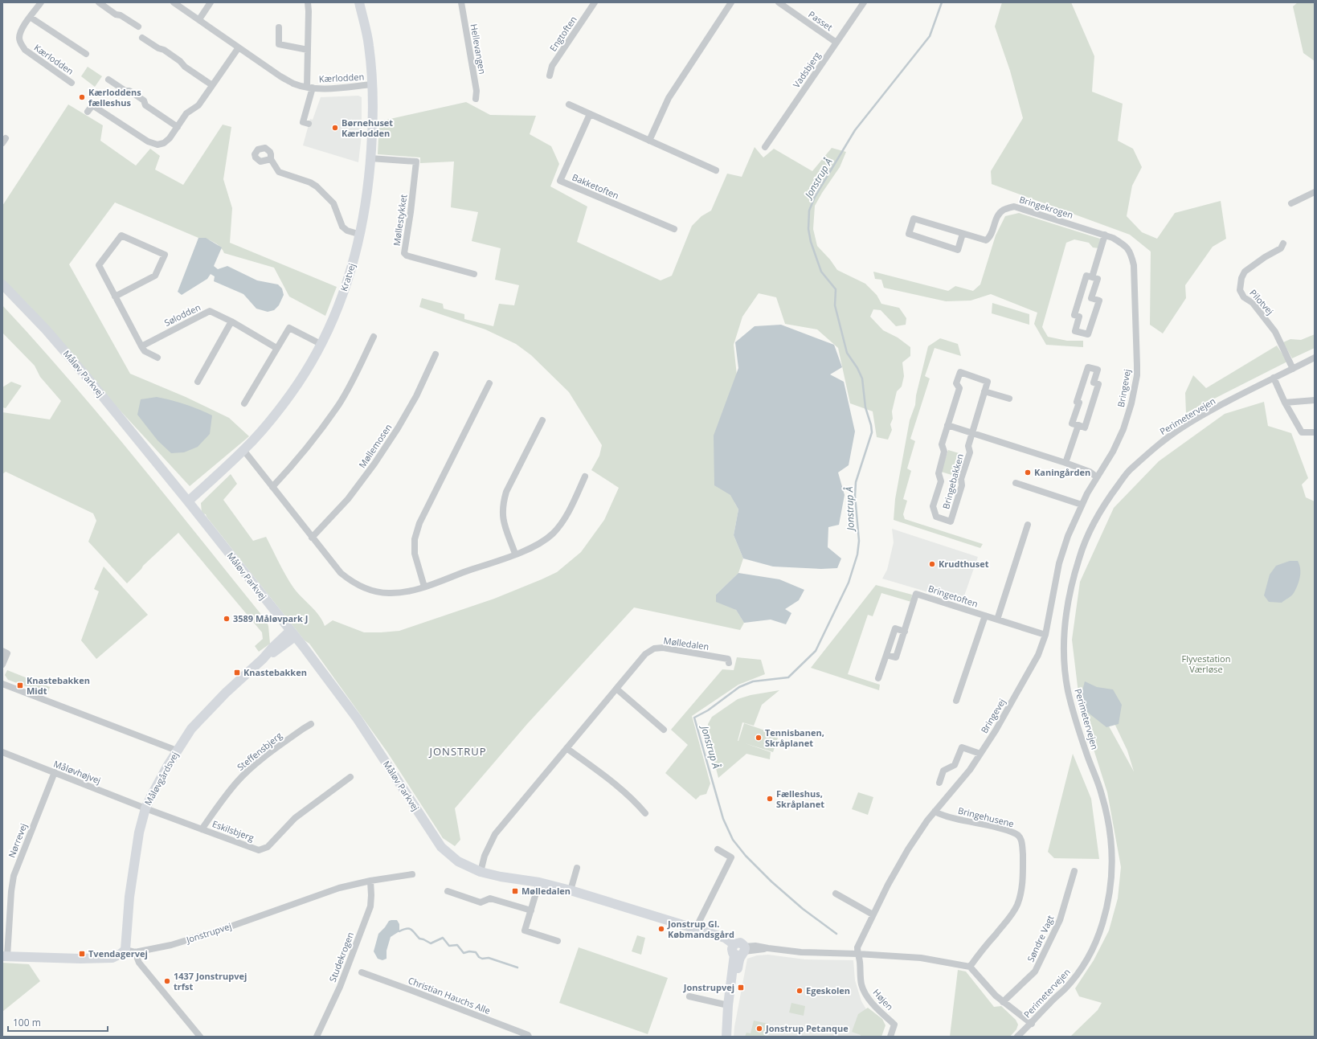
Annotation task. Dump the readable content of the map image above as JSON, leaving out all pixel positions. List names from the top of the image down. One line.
{"streets":{"street":["Passet","Engtoften","Hellevangen","Kærlodden","Vadsbjerg","Bakketoften","Bringekrogen","Møllestykket","Kratvej","Pilotvej","Sølodden","Måløv Parkvej","Bringevej","Perimetervejen","Møllemosen","Bringebakken","Bringetoften","Mølledalen","Steffensbjerg","Måløvhøjvej","Måløvgårdsvej","Bringehusene","Eskilsbjerg","Nørrevej","Jonstrupvej","Søndre Vagt","Studekrogen","Christian Hauchs Alle","Højen"]},"crossings":[["Passet","Vadsbjerg"],["Kærlodden","Kratvej"],["Bringekrogen","Bringevej"],["Møllestykket","Kratvej"],["Kratvej","Måløv Parkvej"],["Pilotvej","Perimetervejen"],["Måløv Parkvej","Mølledalen"],["Måløv Parkvej","Måløvgårdsvej"],["Bringevej","Bringetoften"],["Bringevej","Bringehusene"],["Bringevej","Højen"],["Steffensbjerg","Eskilsbjerg"],["Måløvhøjvej","Måløvgårdsvej"],["Måløvhøjvej","Eskilsbjerg"],["Måløvhøjvej","Nørrevej"],["Måløvgårdsvej","Eskilsbjerg"],["Måløvgårdsvej","Jonstrupvej"],["Jonstrupvej","Studekrogen"]],"districts":["JONSTRUP"],"water":["Jonstrup Å"],"parks":["Flyvestation Værløse"],"places":{"other":["Kærloddens fælleshus","Børnehuset Kærlodden","Kaningården","Krudthuset","3589 Måløvpark J","Tennisbanen, Skråplanet","Fælleshus, Skråplanet","Jonstrup Gl. Købmandsgård","1437 Jonstrupvej trfst","Egeskolen","Jonstrup Petanque"],"transit":["Knastebakken","Knastebakken Midt","Mølledalen","Tvendagervej","Jonstrupvej"]},"scale_bar":"100 m"}
